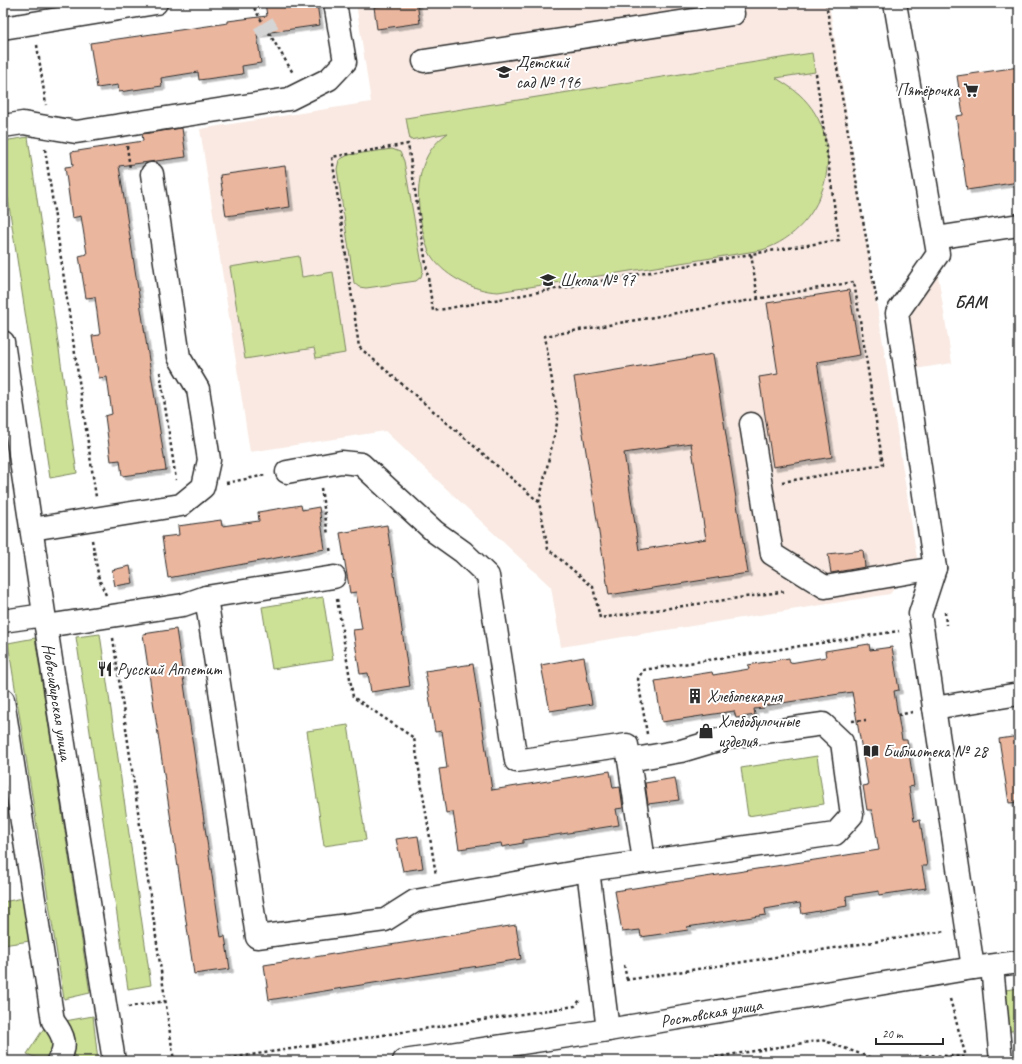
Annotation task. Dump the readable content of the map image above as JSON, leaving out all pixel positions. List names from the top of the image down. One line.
{"streets":{"street":["Новосибирская улица","Ростовская улица"]},"districts":["БАМ"],"places":{"school or university":["Детский сад № 196","Школа № 97"],"supermarket":["Пятёрочка"],"restaurant":["Русский Аппетит"],"building":["Хлебопекарня"],"shop":["Хлебобулочные изделия"],"library":["Библиотека № 28"]},"scale_bar":"20 m"}
